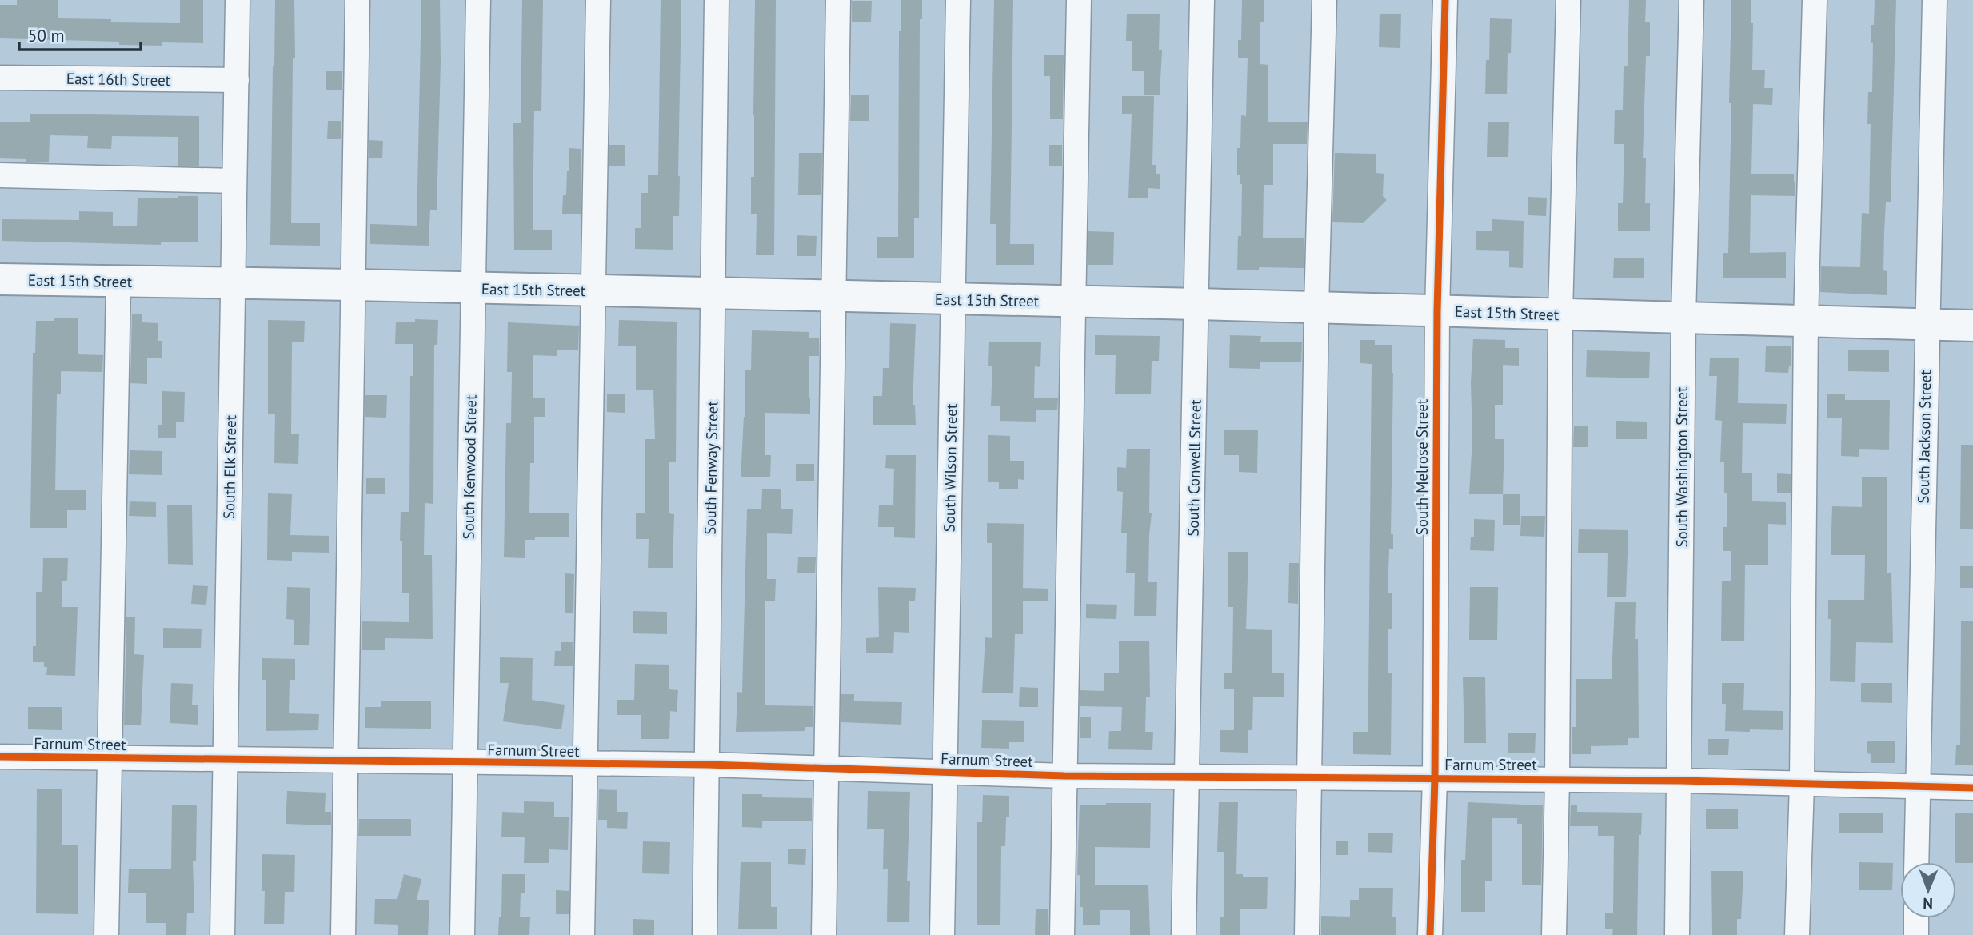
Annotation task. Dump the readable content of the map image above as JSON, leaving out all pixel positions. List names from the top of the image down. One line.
{"streets":{"main road":["East 15th Street"],"street":["East 16th Street","South Jackson Street","South Elk Street","South Kenwood Street","South Melrose Street","South Washington Street","South Fenway Street","South Wilson Street","South Conwell Street","Farnum Street"]},"crossings":[["East 16th Street","South Elk Street"],["East 15th Street","South Jackson Street"],["East 15th Street","South Elk Street"],["East 15th Street","South Kenwood Street"],["East 15th Street","South Melrose Street"],["East 15th Street","South Washington Street"],["East 15th Street","South Fenway Street"],["East 15th Street","South Wilson Street"],["East 15th Street","South Conwell Street"],["South Jackson Street","Farnum Street"],["South Elk Street","Farnum Street"],["South Kenwood Street","Farnum Street"],["South Melrose Street","Farnum Street"],["South Washington Street","Farnum Street"],["South Fenway Street","Farnum Street"],["South Wilson Street","Farnum Street"],["South Conwell Street","Farnum Street"]],"scale_bar":"50 m","north":"bottom"}
